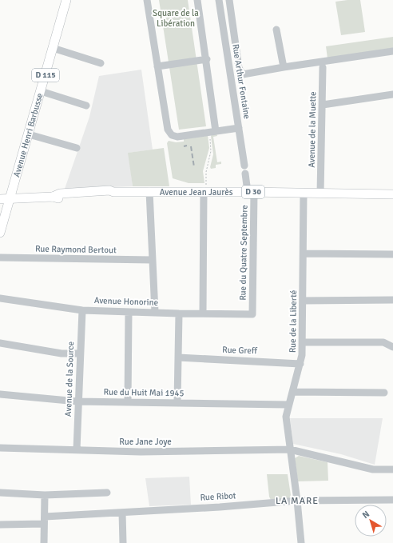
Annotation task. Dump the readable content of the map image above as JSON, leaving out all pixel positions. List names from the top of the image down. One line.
{"streets":{"main road":["D 115","Avenue Henri Barbusse","Avenue Jean Jaurès","D 30"],"street":["Rue Arthur Fontaine","Avenue de la Muette","Rue Raymond Bertout","Rue du Quatre Septembre","Avenue Honorine","Rue de la Liberté","Rue Greff","Avenue de la Source","Rue du Huit Mai 1945","Rue Jane Joye","Rue Ribot"]},"crossings":[["Avenue de la Muette","Avenue Jean Jaurès"],["Avenue Henri Barbusse","Avenue Jean Jaurès"],["Avenue Jean Jaurès","Rue du Quatre Septembre"],["Avenue Jean Jaurès","Rue de la Liberté"],["Rue du Quatre Septembre","Avenue Honorine"],["Avenue Honorine","Avenue de la Source"],["Rue de la Liberté","Rue Greff"],["Rue de la Liberté","Rue du Huit Mai 1945"],["Rue de la Liberté","Rue Jane Joye"],["Rue de la Liberté","Rue Ribot"],["Avenue de la Source","Rue du Huit Mai 1945"],["Avenue de la Source","Rue Jane Joye"]],"districts":["LA MARE"],"parks":["Square de la Libération"],"north":"top left"}
